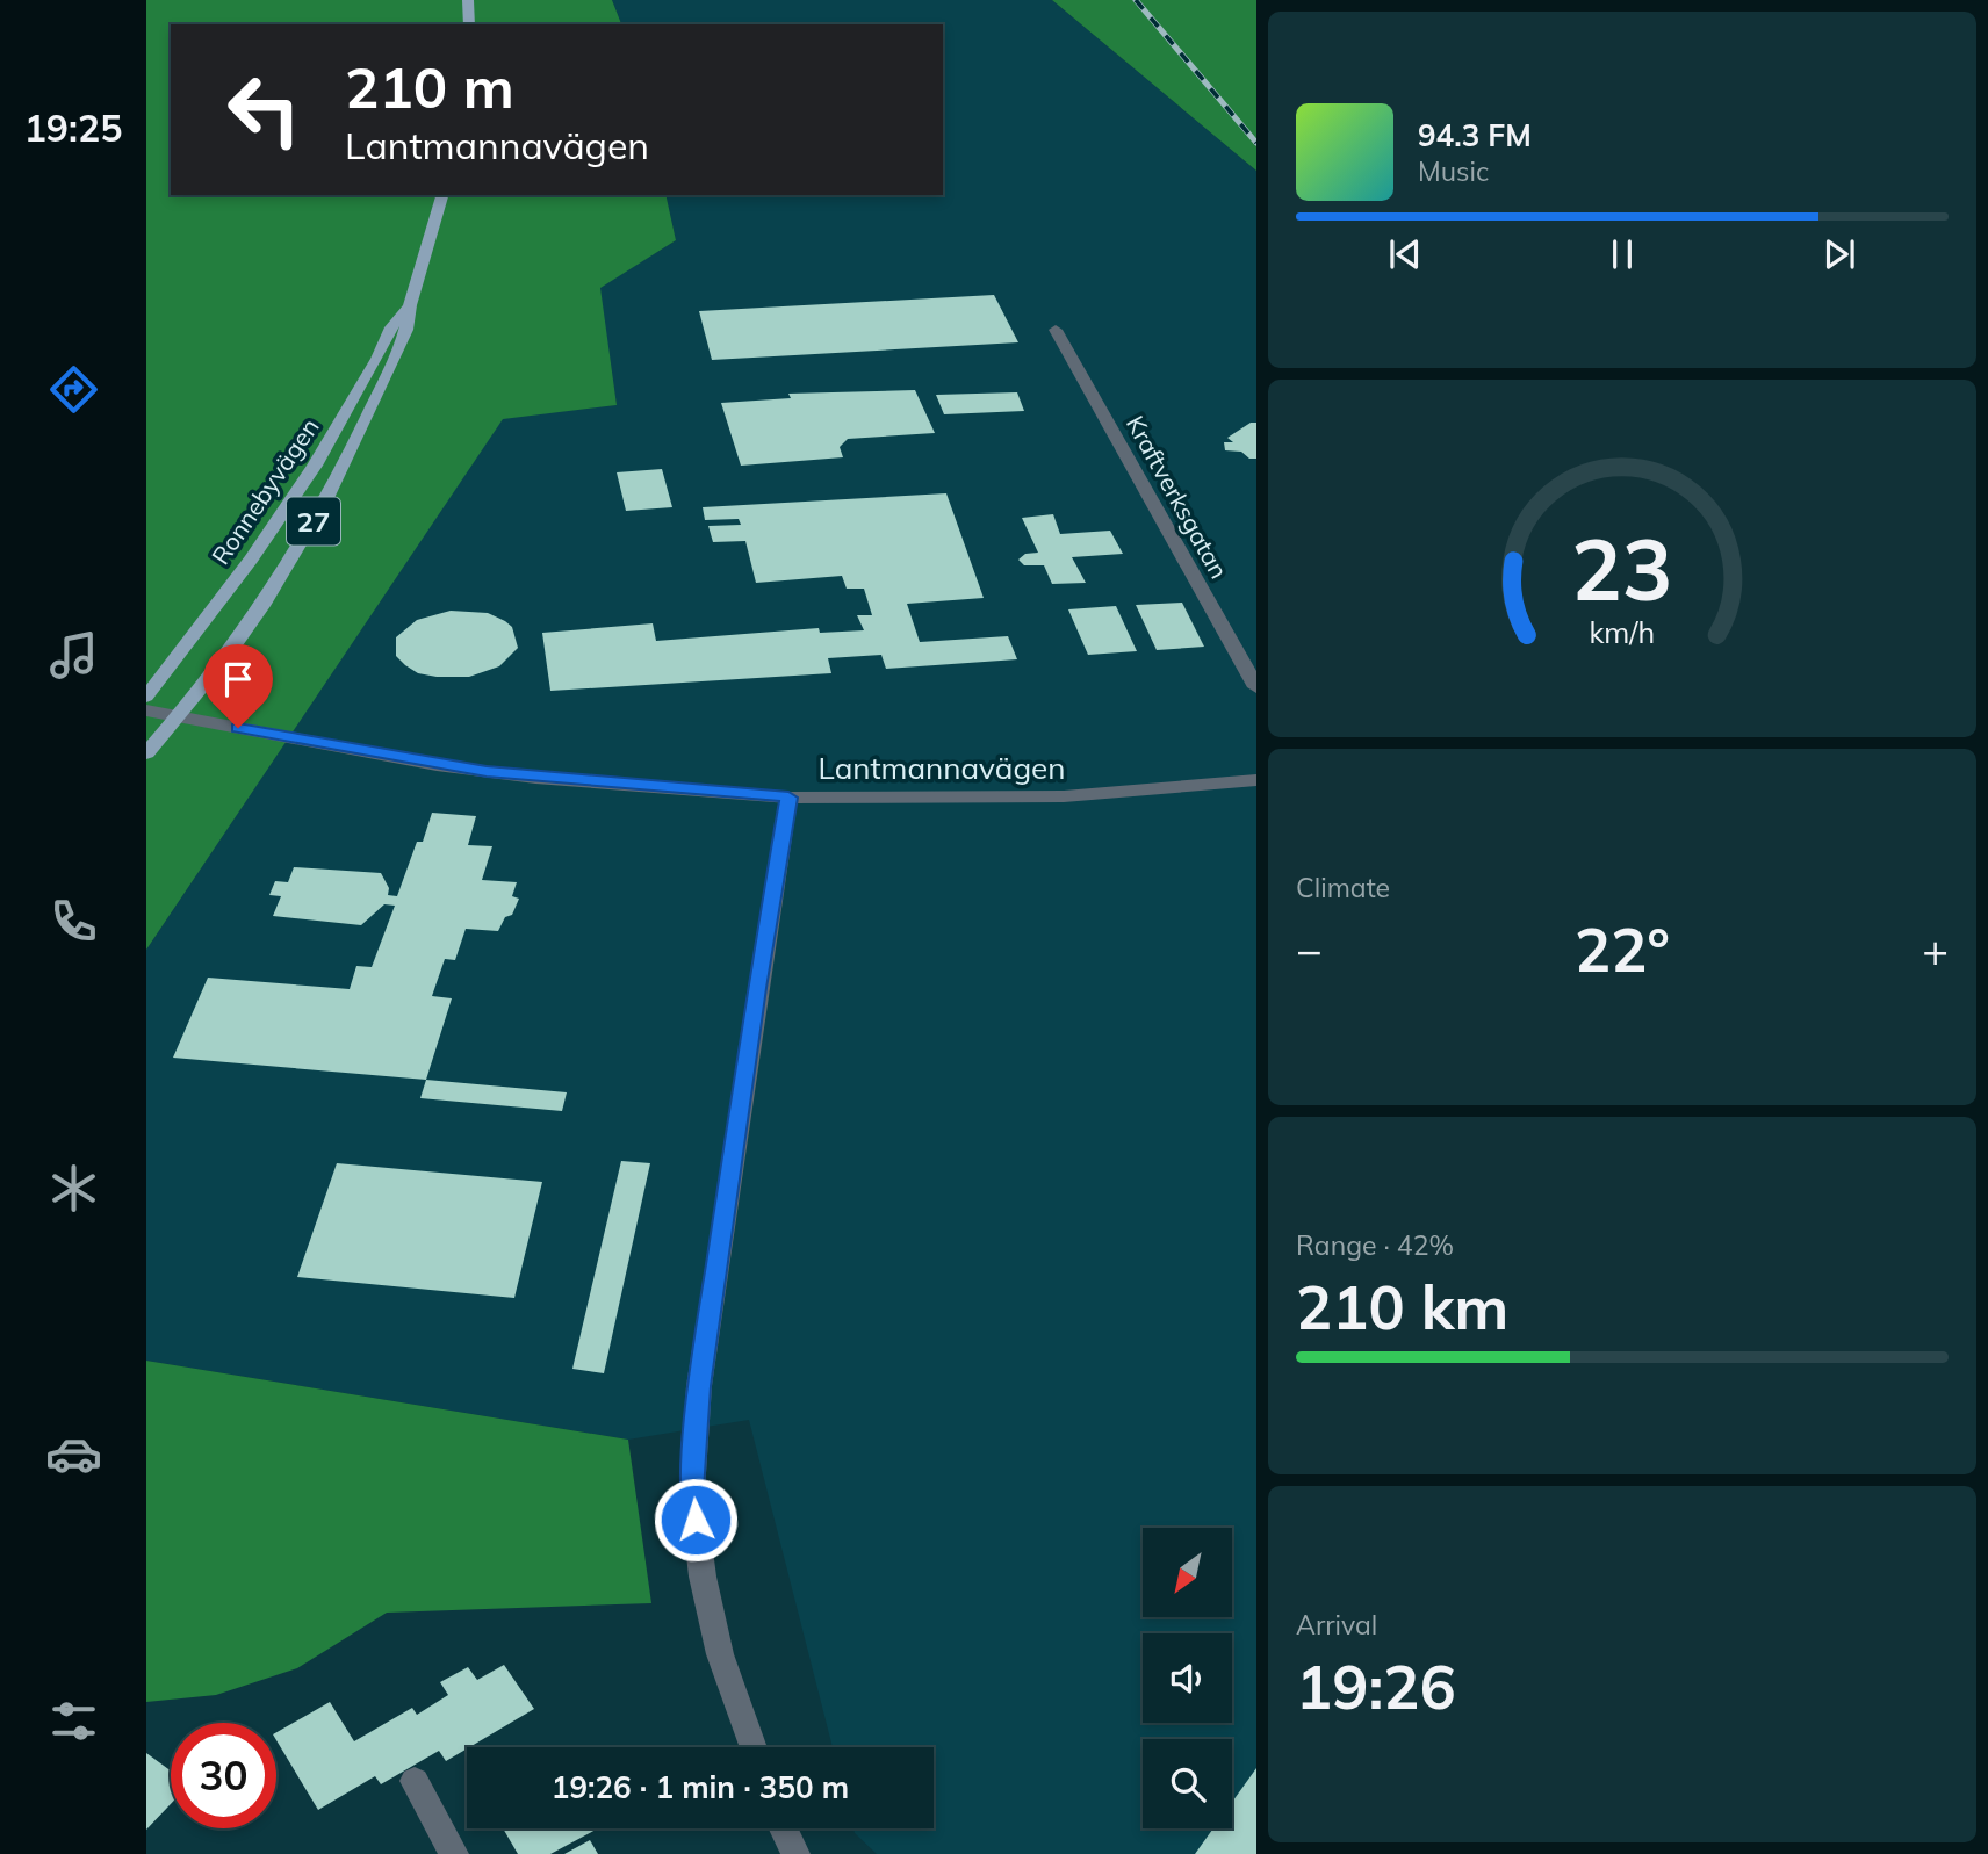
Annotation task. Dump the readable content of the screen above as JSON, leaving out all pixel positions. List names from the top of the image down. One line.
{"streets":{"main road":["Ronnebyvägen","27"],"street":["Kraftverksgatan","Lantmannavägen"]},"crossings":[["Ronnebyvägen","Lantmannavägen"]],"north":"bottom left","page":{"tabs":"19:25","turn":["210 m","Lantmannavägen"],"song":["94.3 FM","Music"],"tile":["Climate",["Range · 42%","210 km"],["Arrival","19:26"]],"heat":["−","22°","+"],"limit":"30","trip":"19:26 · 1 min · 350 m","gauge":["23","km/h"]}}
